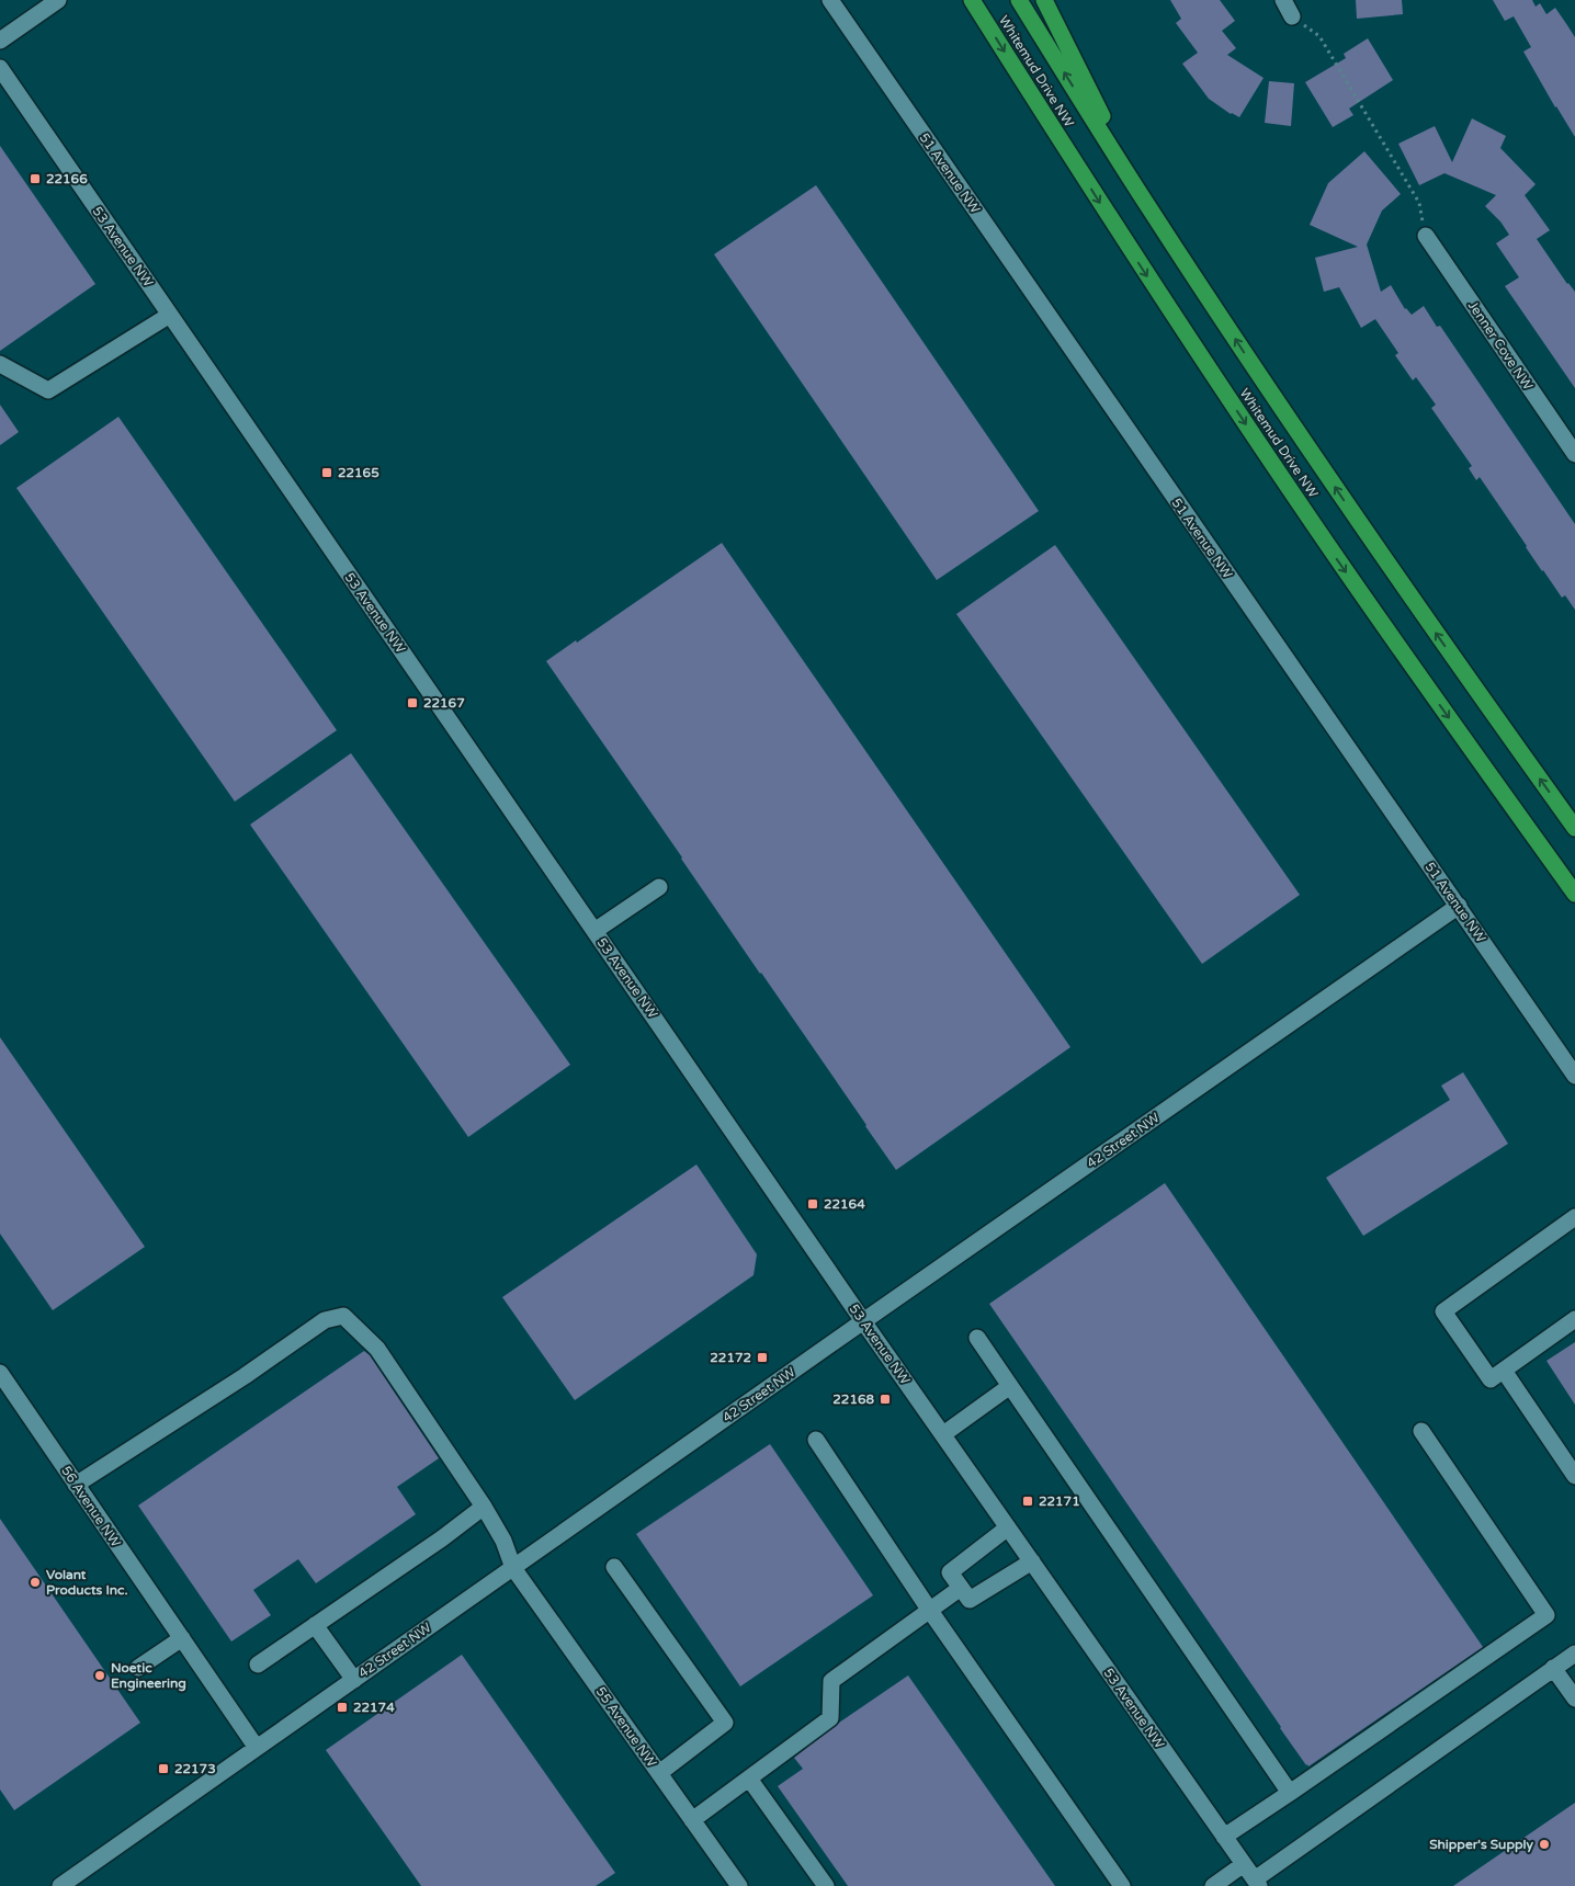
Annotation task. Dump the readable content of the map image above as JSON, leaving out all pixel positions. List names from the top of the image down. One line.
{"streets":{"highway":["Whitemud Drive NW"],"street":["51 Avenue NW","53 Avenue NW","Jenner Cove NW","42 Street NW","56 Avenue NW","55 Avenue NW"]},"crossings":[["51 Avenue NW","42 Street NW"],["53 Avenue NW","42 Street NW"],["42 Street NW","56 Avenue NW"],["42 Street NW","55 Avenue NW"],["56 Avenue NW","55 Avenue NW"]],"places":{"transit":["22166","22165","22167","22164","22172","22168","22171","22174","22173"],"other":["Volant Products Inc.","Noetic Engineering","Shipper's Supply"]}}
